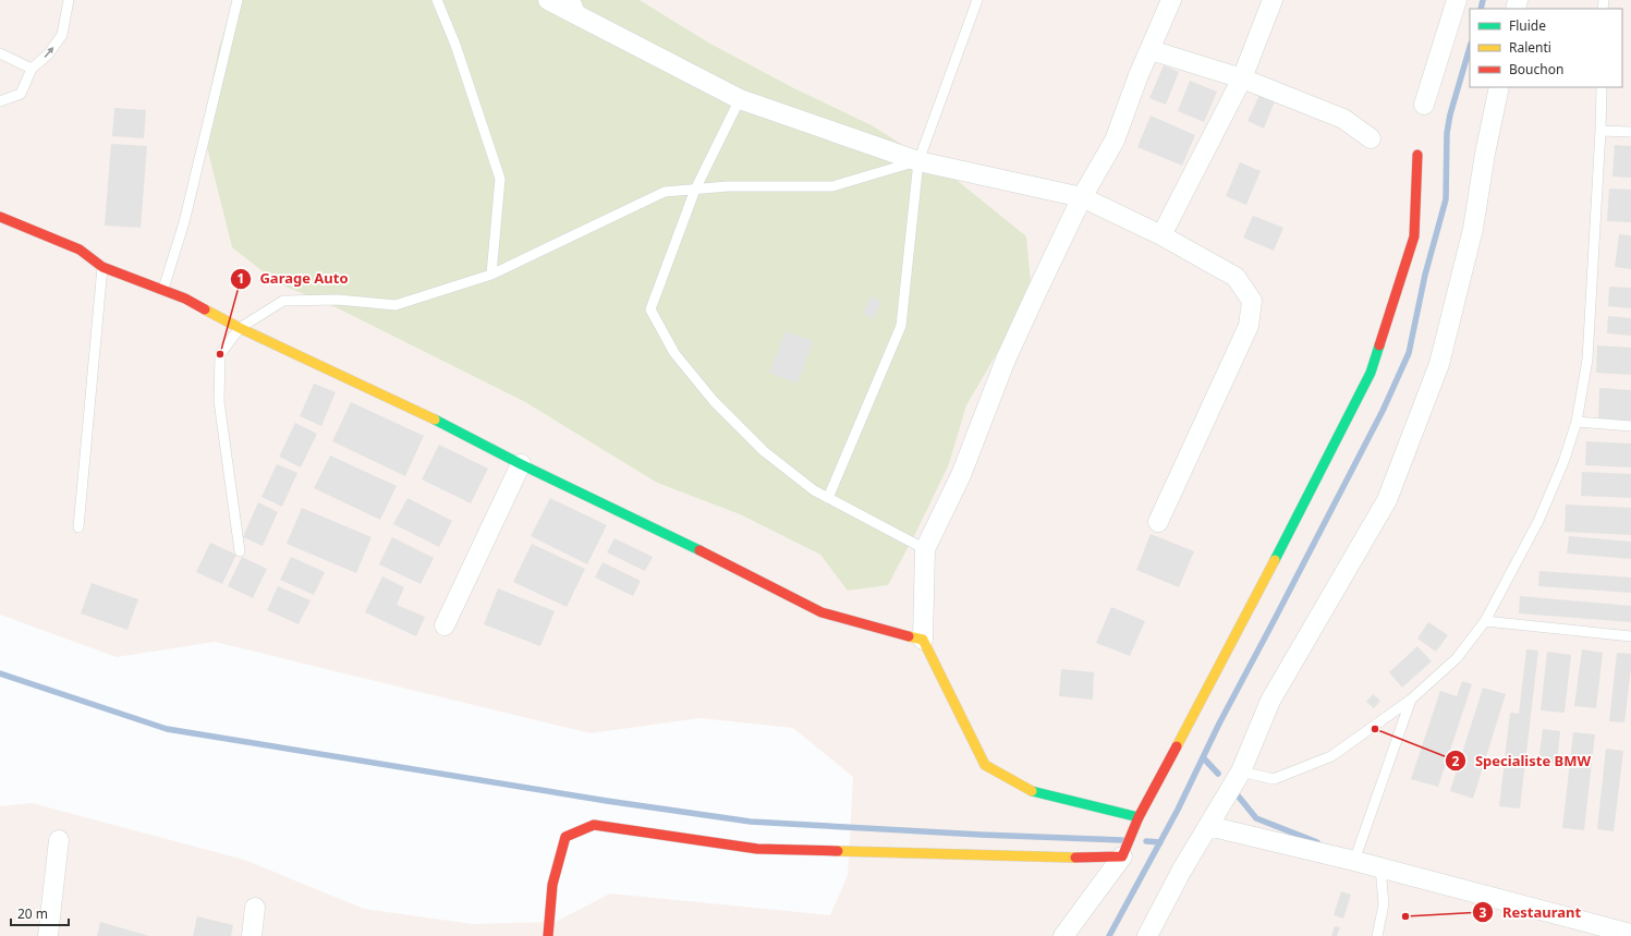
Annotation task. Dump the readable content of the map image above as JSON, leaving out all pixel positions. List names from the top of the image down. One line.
{"places":["Garage Auto","Specialiste BMW","Restaurant"],"legend":["Fluide","Ralenti","Bouchon"],"scale_bar":"20 m"}
